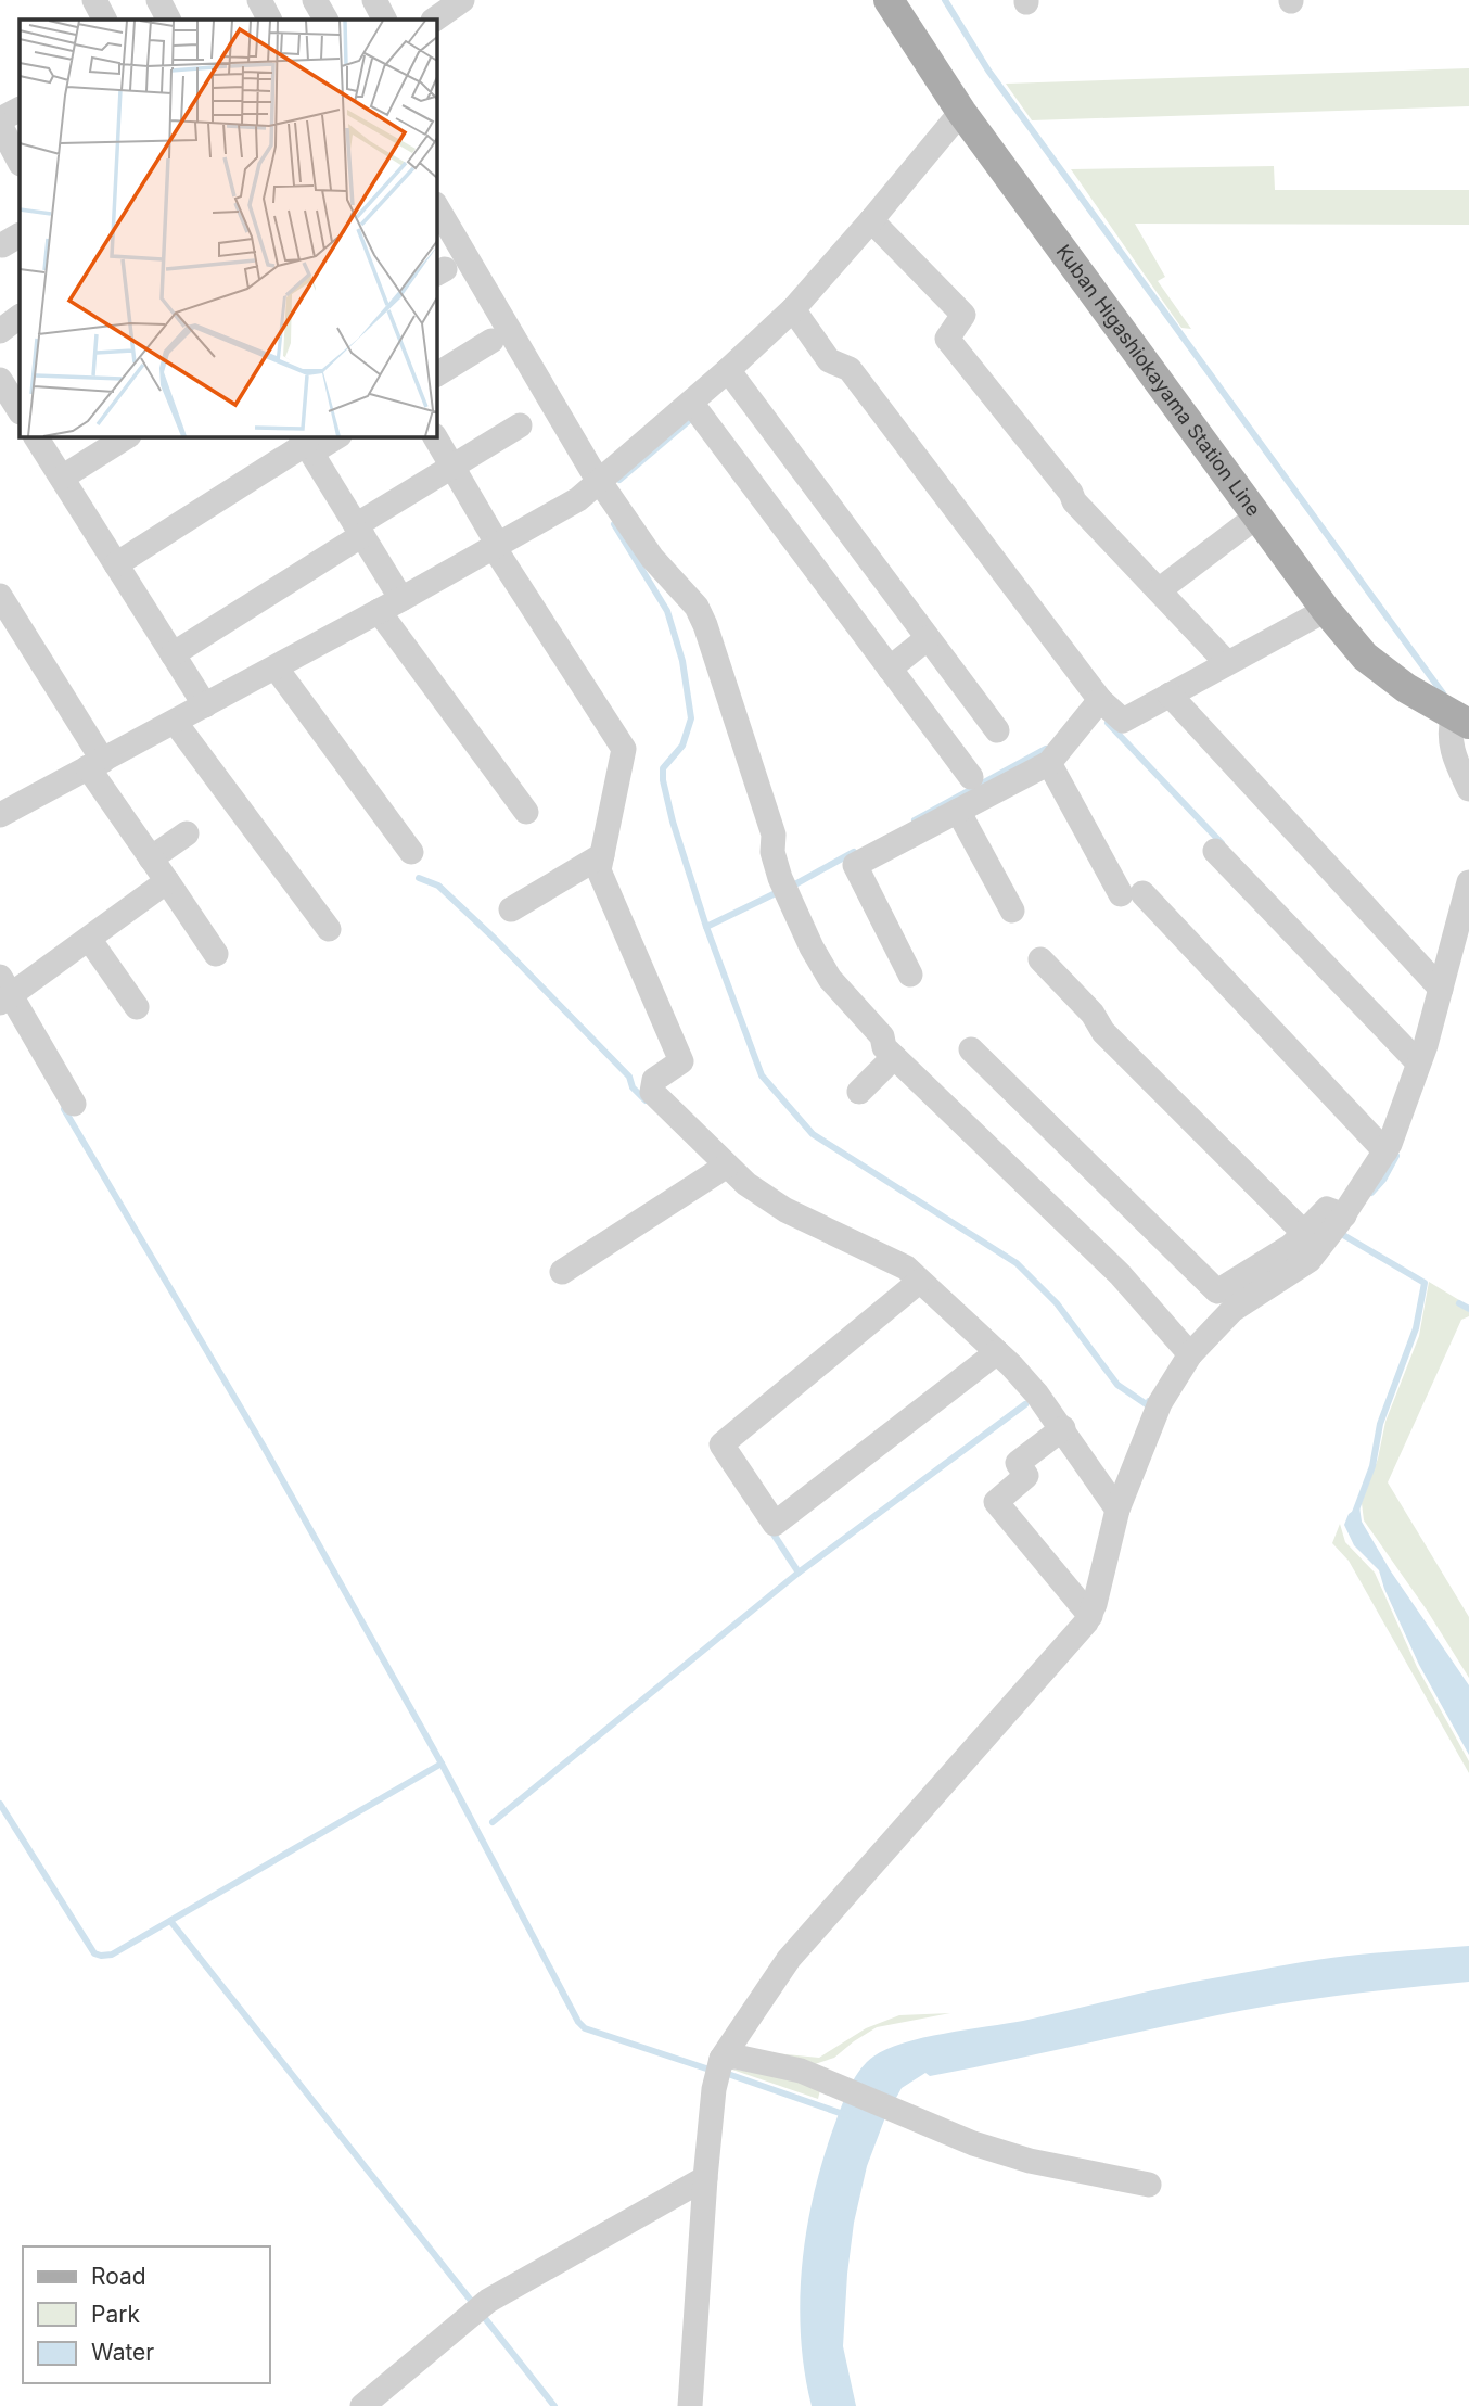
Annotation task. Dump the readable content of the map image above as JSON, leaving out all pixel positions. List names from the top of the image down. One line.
{"streets":{"main road":["Kuban Higashiokayama Station Line"]},"legend":["Road","Park","Water"]}
